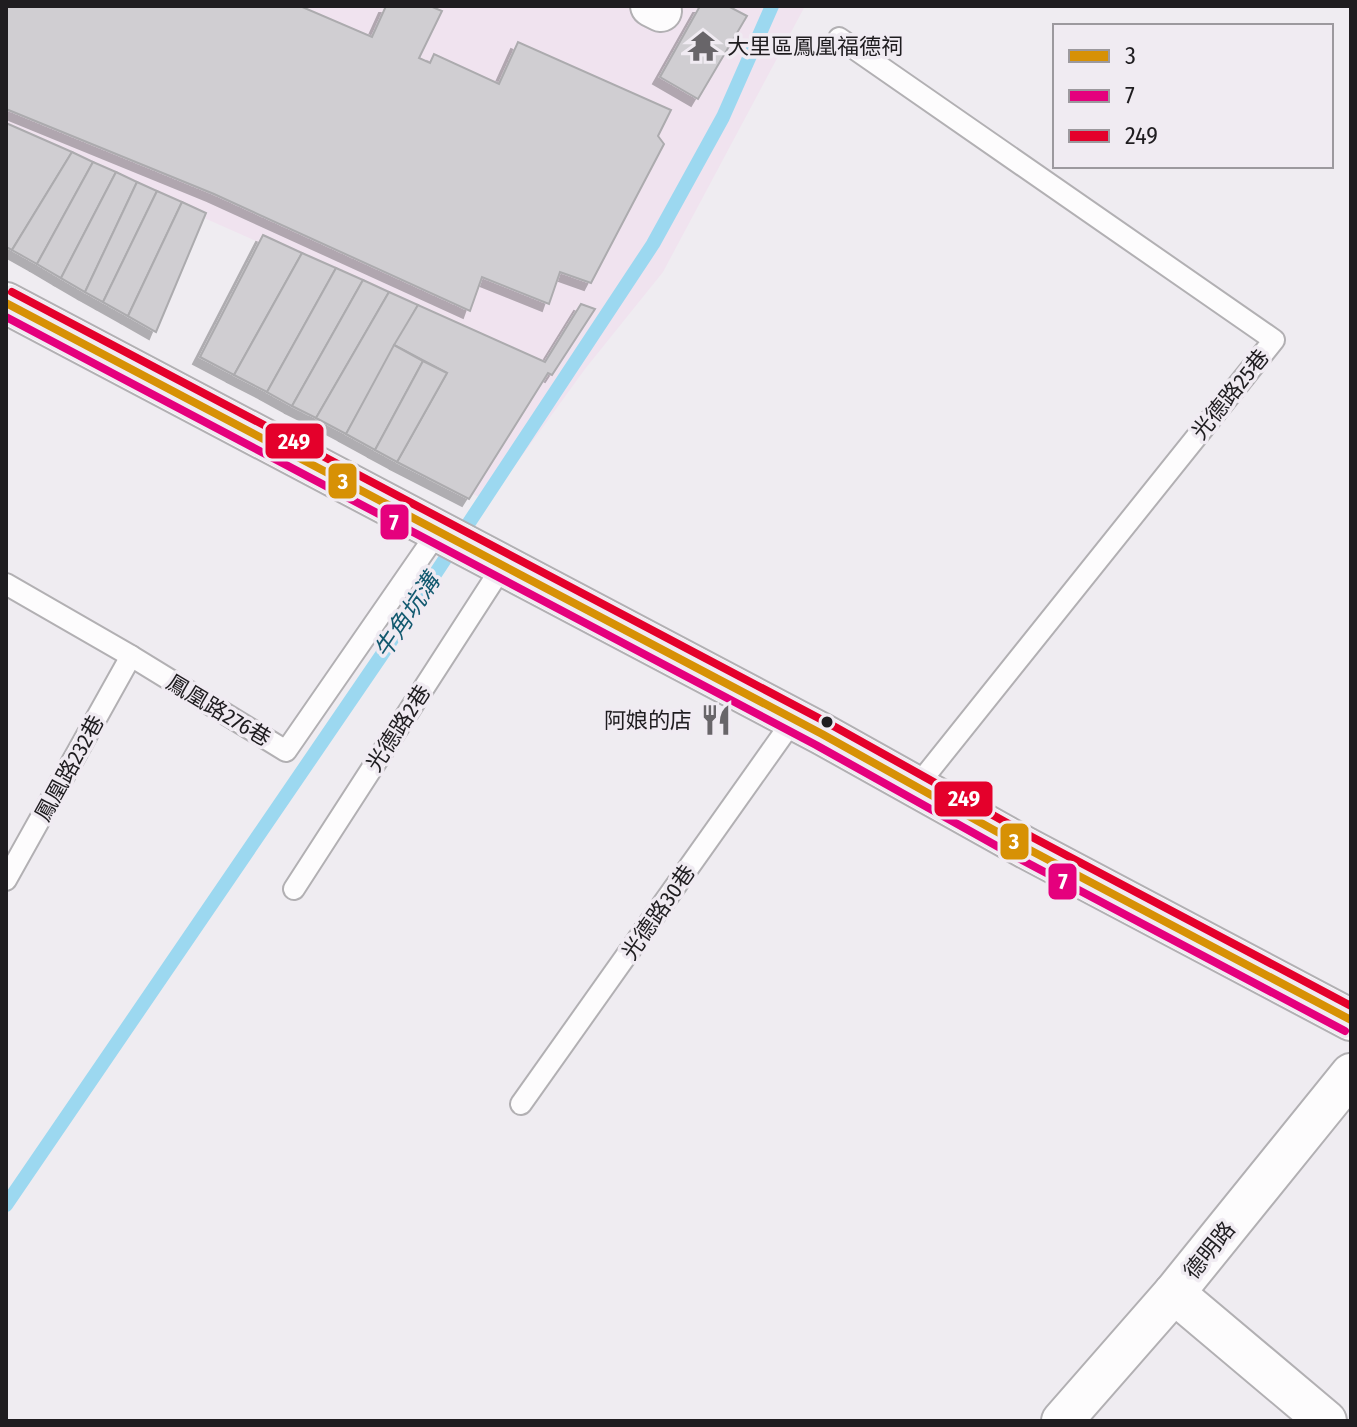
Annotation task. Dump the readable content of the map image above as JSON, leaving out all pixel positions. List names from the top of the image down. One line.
{"streets":{"street":["德明路"],"lane":["光德路25巷","鳳凰路276巷","光德路2巷","鳳凰路232巷","光德路30巷"]},"crossings":[["鳳凰路276巷","鳳凰路232巷"]],"water":["牛角坑溝"],"places":{"temple":["大里區鳳凰福德祠"],"restaurant":["阿娘的店"]},"lines":["transit line 249","transit line 3","transit line 7"],"legend":["3","7","249"]}
